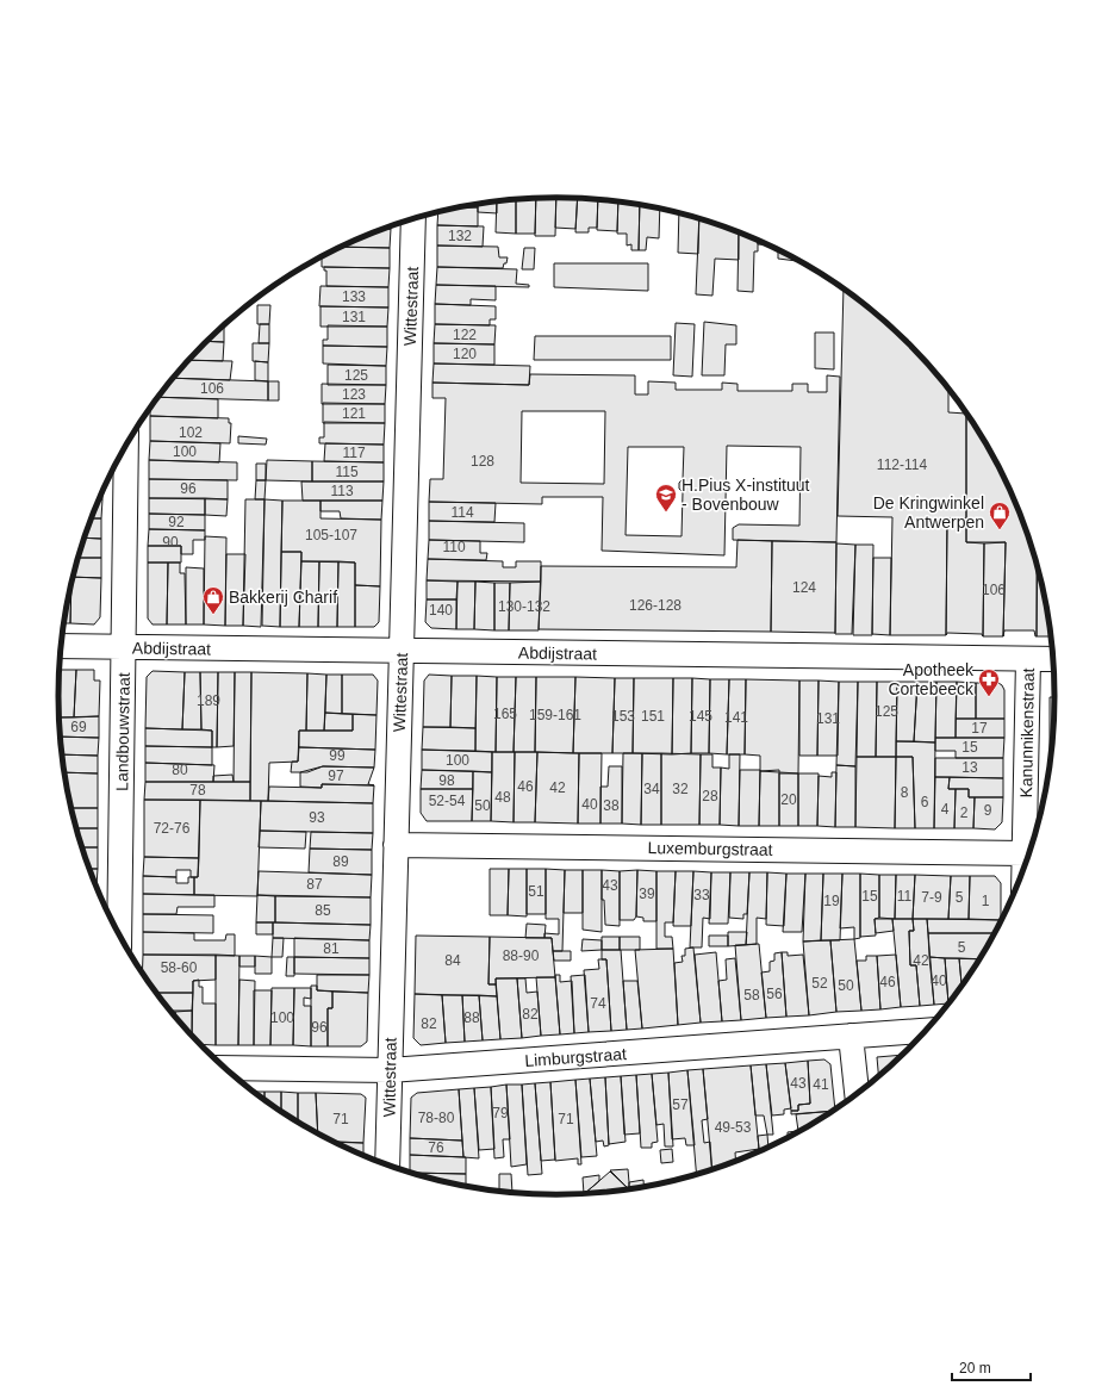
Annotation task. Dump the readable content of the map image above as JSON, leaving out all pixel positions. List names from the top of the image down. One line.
{"streets":{"street":["Wittestraat","Abdijstraat","Landbouwstraat","Kanunnikenstraat","Luxemburgstraat","Limburgstraat"]},"crossings":[["Wittestraat","Abdijstraat"],["Wittestraat","Luxemburgstraat"],["Wittestraat","Limburgstraat"],["Abdijstraat","Landbouwstraat"],["Abdijstraat","Kanunnikenstraat"],["Kanunnikenstraat","Luxemburgstraat"]],"places":{"school or university":["H.Pius X-instituut - Bovenbouw"],"shop":["De Kringwinkel Antwerpen","Bakkerij Charif"],"pharmacy":["Apotheek Cortebeeck"]},"house_numbers":["132","133","131","122","120","125","106","123","121","102","100","117","128","112-114","115","96","113","114","92","105-107","90","110","124","106","126-128","130-132","140","189","125","165","159-161","153","151","145","141","131","69","17","15","99","100","13","80","97","98","46","42","34","32","78","8","28","48","20","52-54","6","40","50","38","4","9","2","93","72-76","89","87","43","51","39","33","15","11","7-9","5","19","1","85","5","81","88-90","84","42","58-60","40","46","52","50","56","58","74","82","100","88","82","96","43","41","57","79","78-80","71","71","49-53","76"],"scale_bar":"20 m"}
